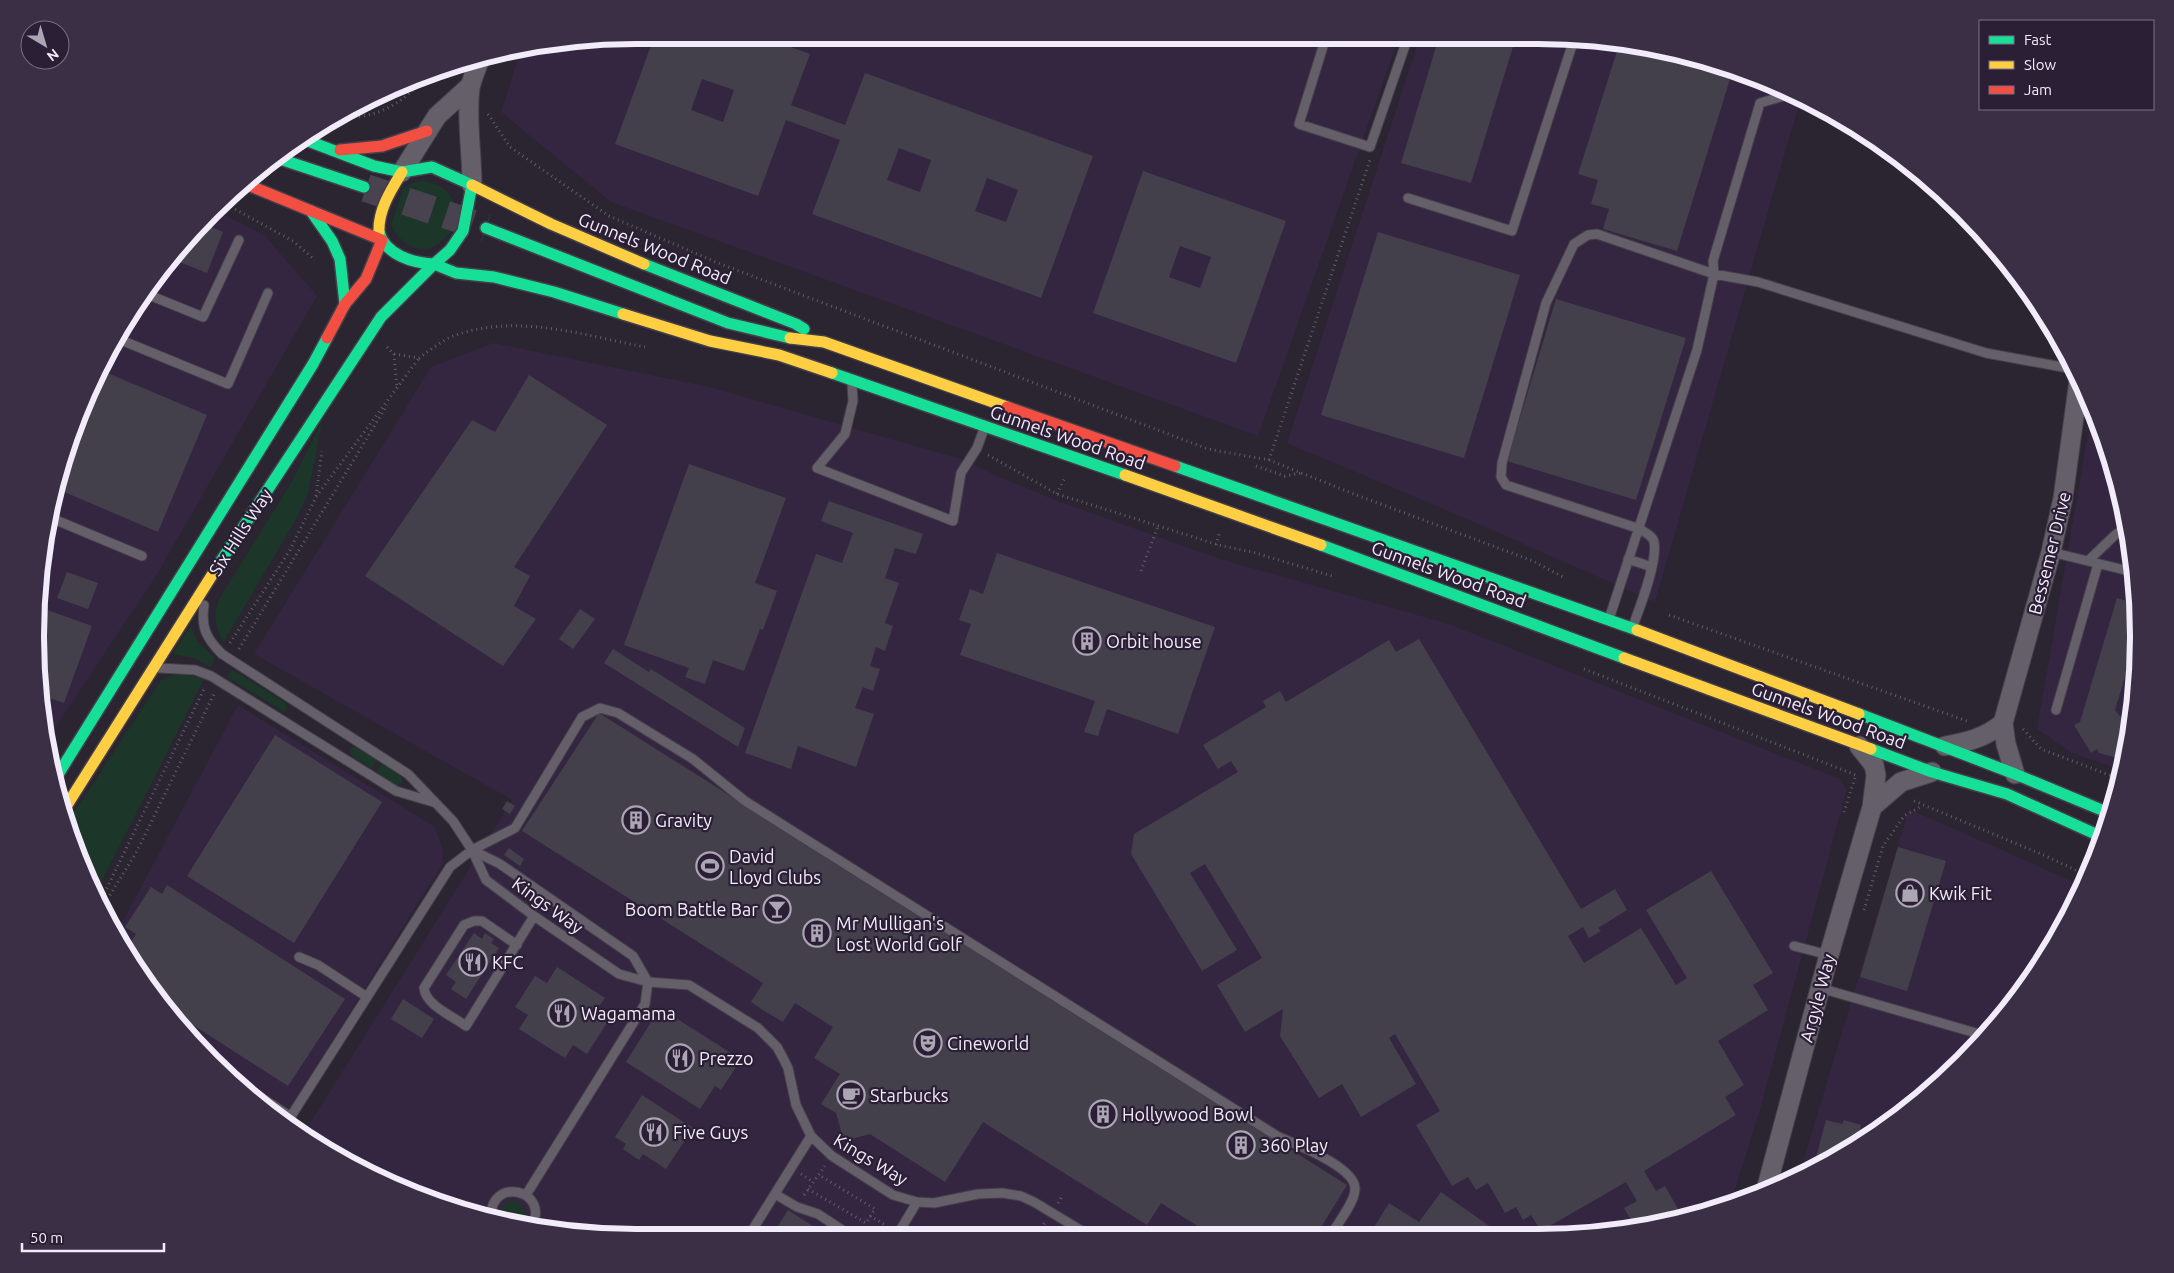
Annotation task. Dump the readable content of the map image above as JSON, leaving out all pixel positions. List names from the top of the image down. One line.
{"streets":{"main road":["Gunnels Wood Road","Six Hills Way"],"street":["Bessemer Drive","Argyle Way"],"lane":["Kings Way"]},"crossings":[["Gunnels Wood Road","Six Hills Way"],["Gunnels Wood Road","Bessemer Drive"],["Gunnels Wood Road","Argyle Way"],["Six Hills Way","Kings Way"]],"places":{"building":["Orbit house","Gravity","Mr Mulligan's Lost World Golf","Hollywood Bowl","360 Play"],"sports":["David Lloyd Clubs"],"shop":["Kwik Fit"],"bar":["Boom Battle Bar"],"restaurant":["KFC","Wagamama","Prezzo","Five Guys"],"theatre":["Cineworld"],"cafe":["Starbucks"]},"legend":["Fast","Slow","Jam"],"scale_bar":"50 m","north":"bottom right"}
